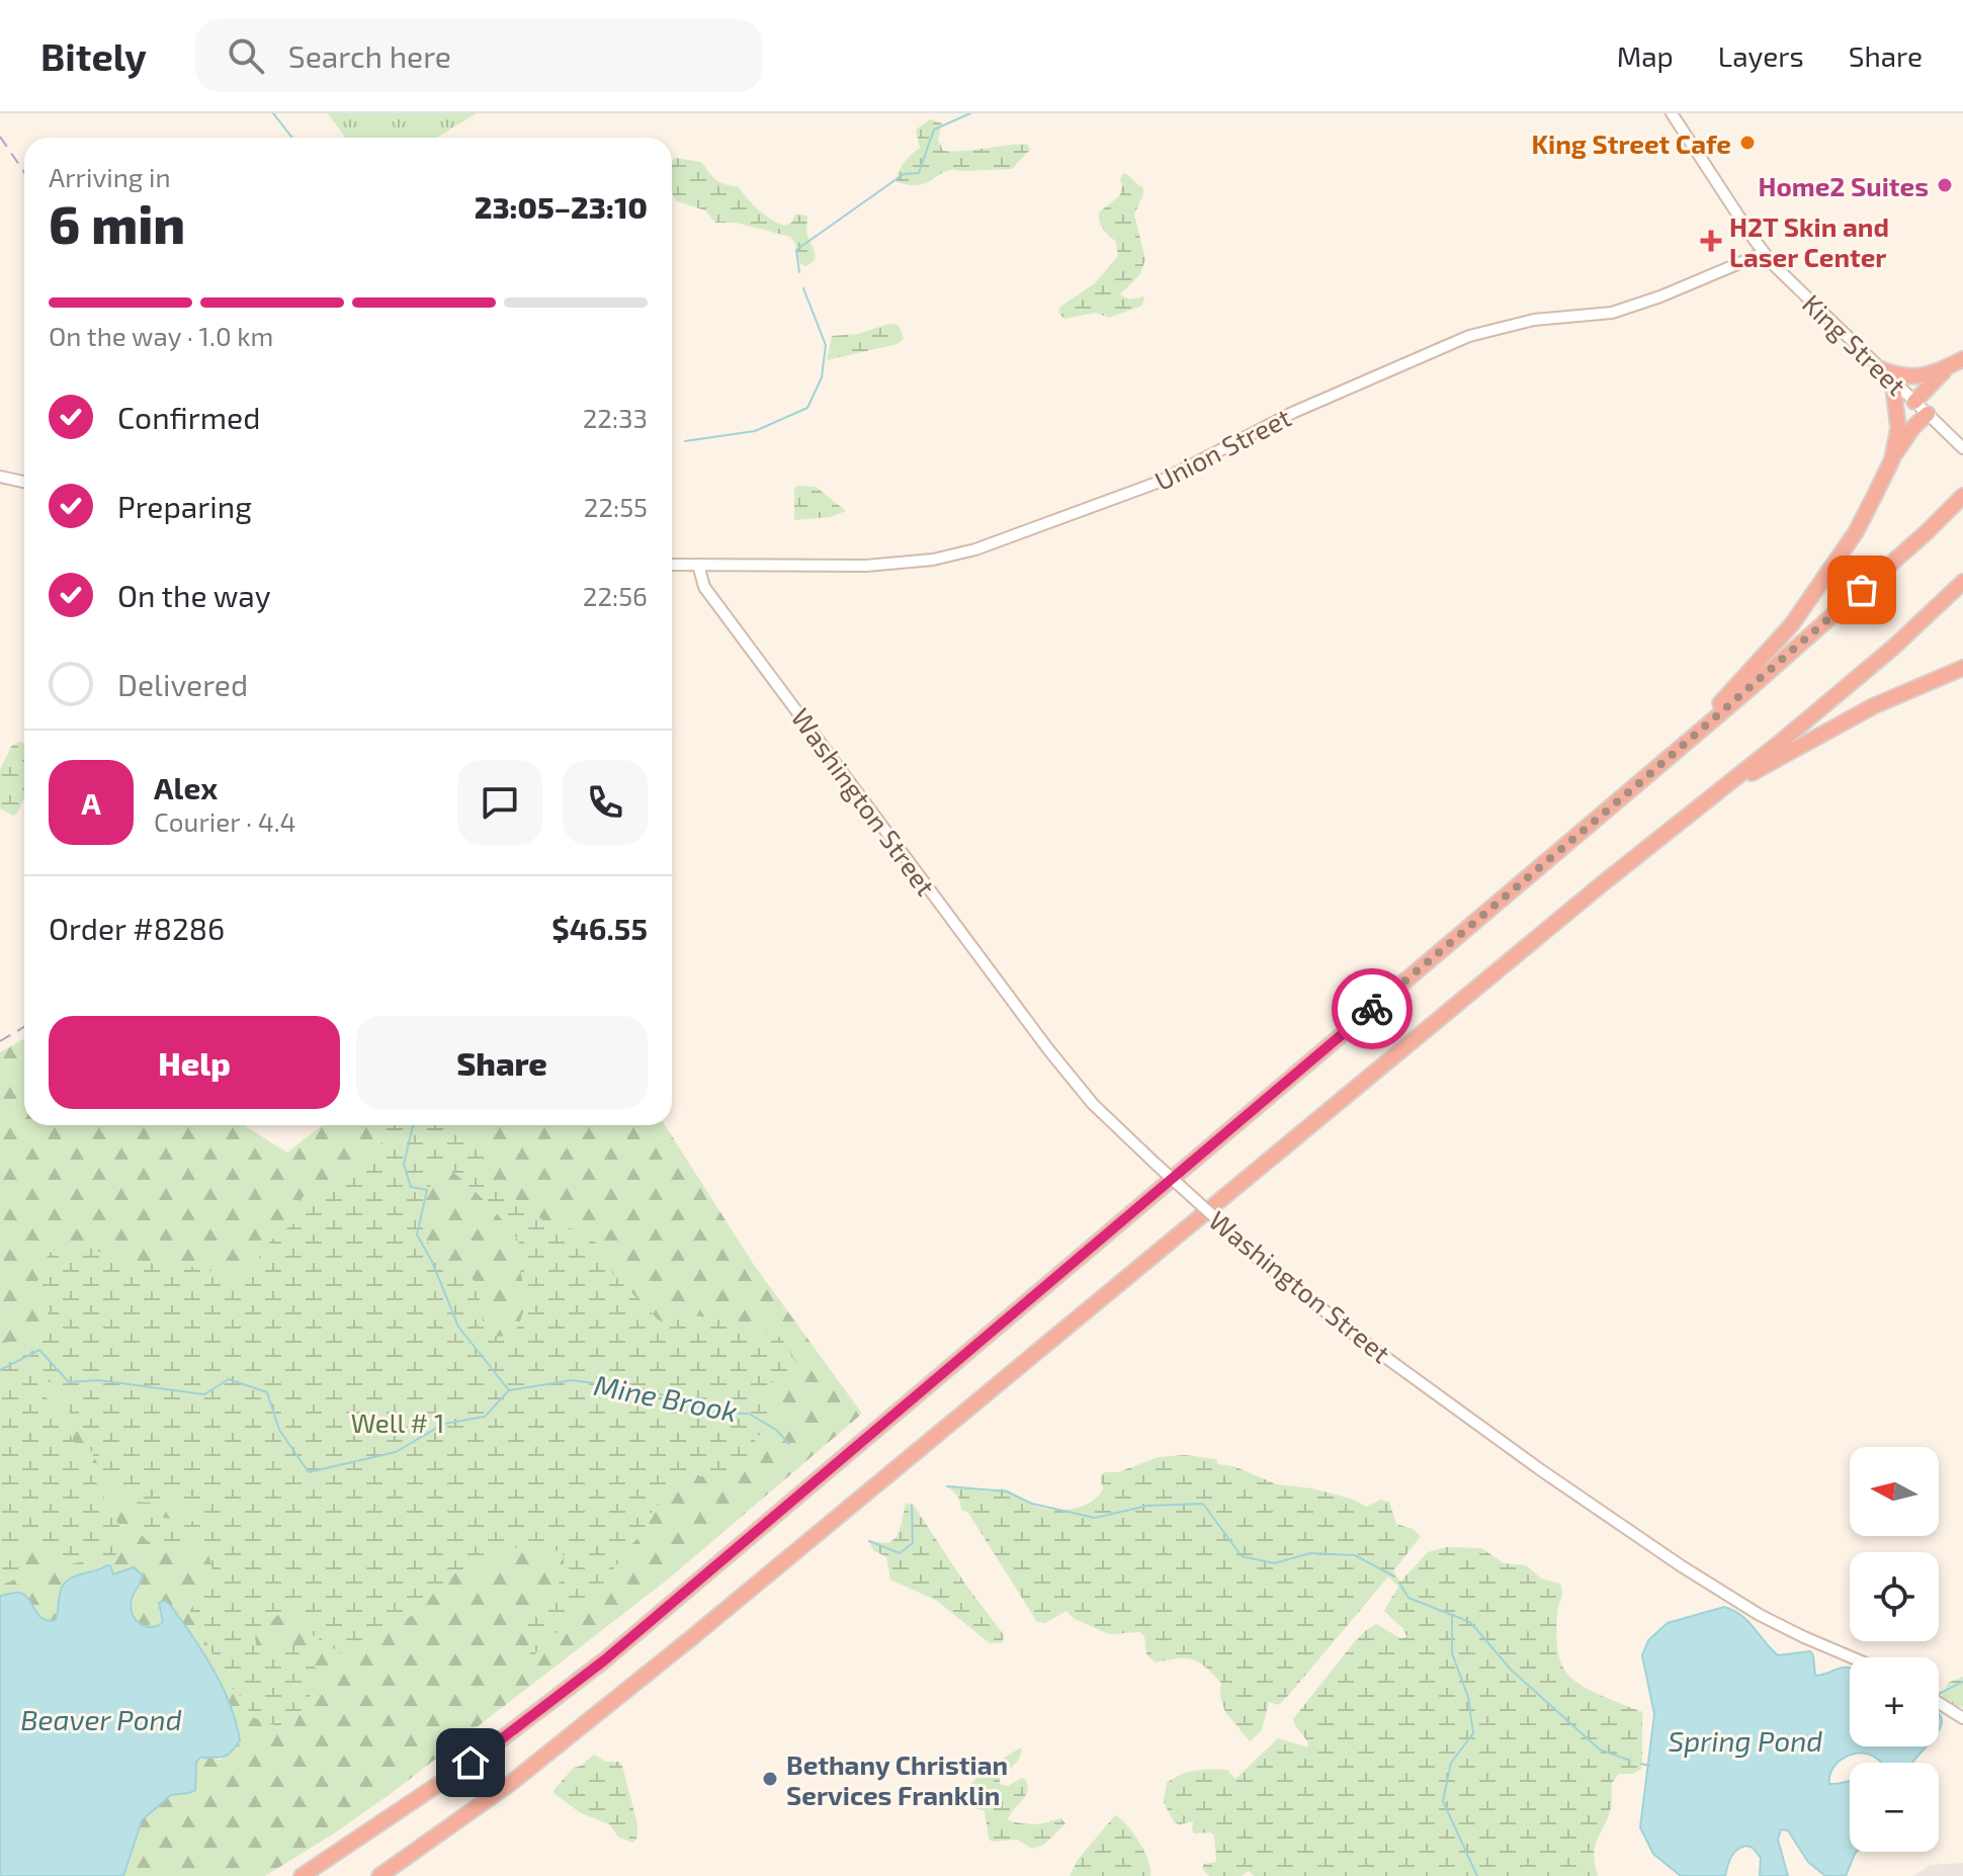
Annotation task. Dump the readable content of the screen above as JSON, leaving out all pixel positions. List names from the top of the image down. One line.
{"streets":{"main road":["King Street","Union Street","Washington Street"]},"crossings":[["King Street","Union Street"],["Union Street","Washington Street"]],"water":["Mine Brook","Beaver Pond","Spring Pond"],"parks":["Well # 1"],"places":{"other":["King Street Cafe","Home2 Suites","Bethany Christian Services Franklin"],"health":["H2T Skin and Laser Center"]},"north":"left","page":{"header":"Bitely","search":"Search here","nav":["Map","Layers","Share"],"heading":["6 min","Arriving in","23:05–23:10"],"panel":["Alex","Courier · 4.4","Order #8286","$46.55"],"bar":"On the way · 1.0 km","list":[["Confirmed","22:33"],["Preparing","22:55"],["On the way","22:56"],"Delivered"],"round":"A","buttons":["Help","Share"],"map_buttons":["+","−"]}}
